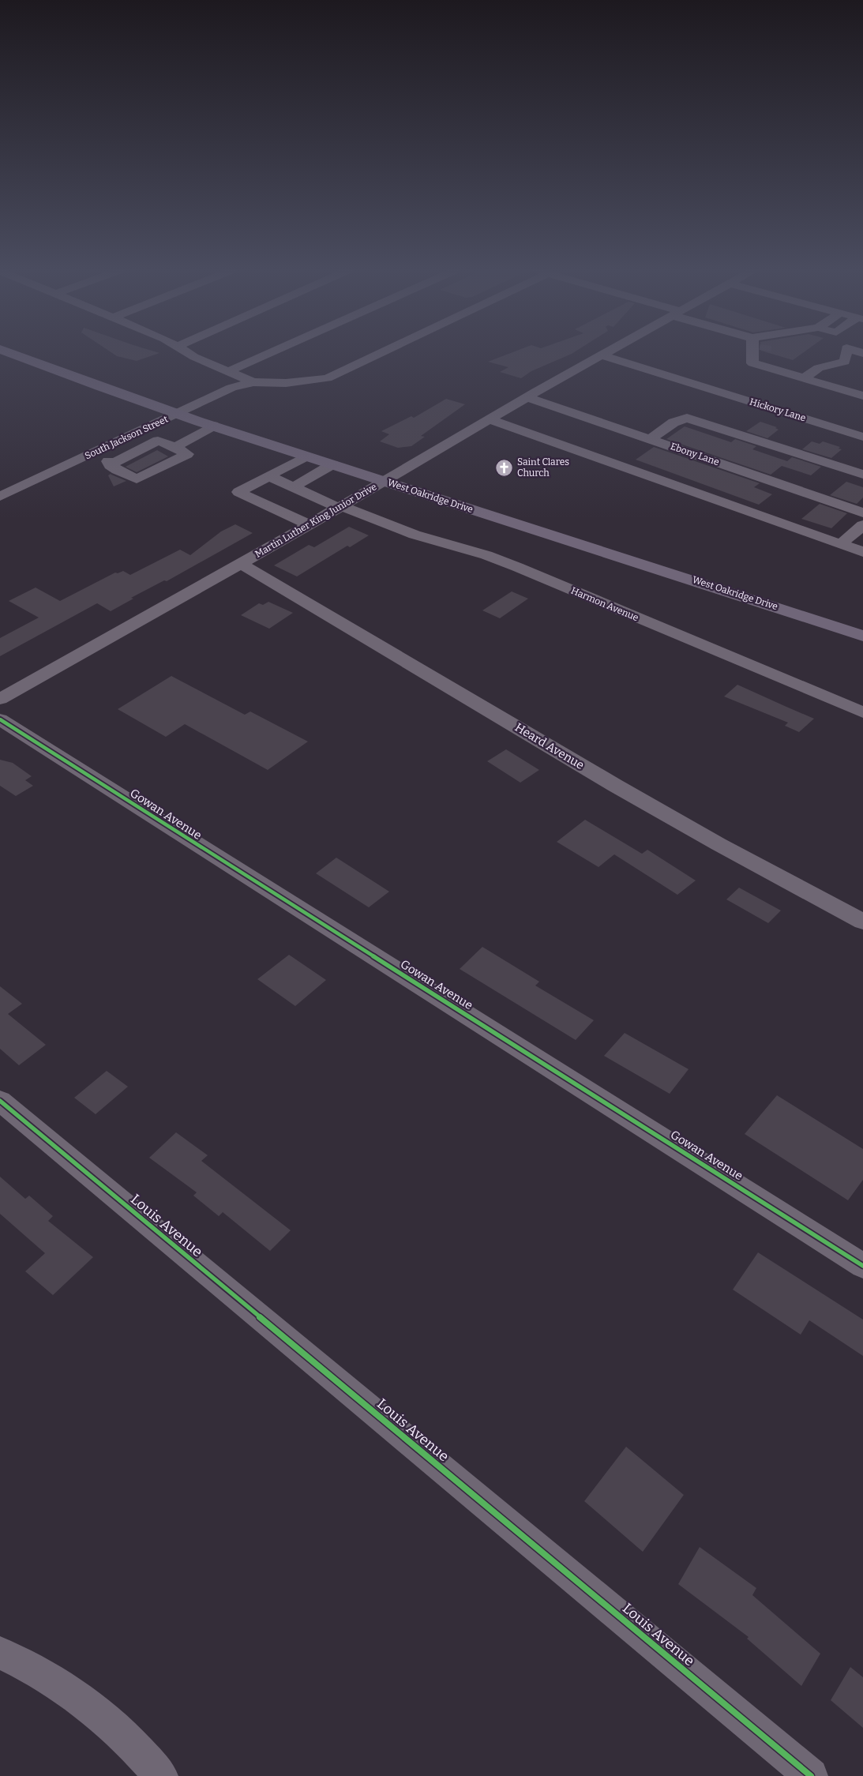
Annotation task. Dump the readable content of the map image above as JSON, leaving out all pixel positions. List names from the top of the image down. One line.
{"streets":{"main road":["West Oakridge Drive"],"street":["Hickory Lane","South Jackson Street","Ebony Lane","Martin Luther King Junior Drive","Harmon Avenue","Heard Avenue","Gowan Avenue","Louis Avenue"]},"crossings":[["Hickory Lane","Martin Luther King Junior Drive"],["South Jackson Street","West Oakridge Drive"],["Ebony Lane","Martin Luther King Junior Drive"],["West Oakridge Drive","Martin Luther King Junior Drive"],["Martin Luther King Junior Drive","Harmon Avenue"],["Martin Luther King Junior Drive","Heard Avenue"]],"places":{"church":["Saint Clares Church"]}}
